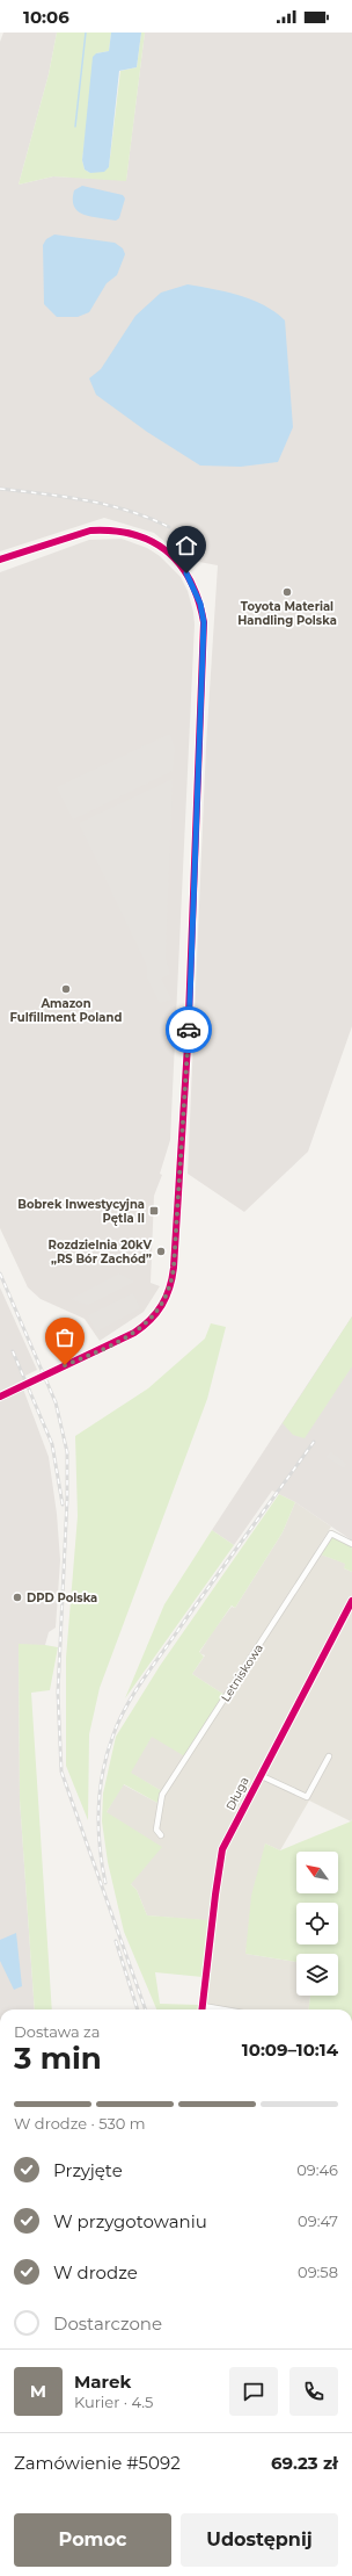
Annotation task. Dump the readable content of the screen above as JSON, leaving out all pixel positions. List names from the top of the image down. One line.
{"streets":{"street":["Letniskowa","Długa"]},"places":{"other":["Toyota Material Handling Polska","Amazon Fulfillment Poland","Rozdzielnia 20kV „RS Bór Zachód”","DPD Polska"],"transit":["Bobrek Inwestycyjna Pętla II"]},"north":"top left","page":{"status":"10:06","heading":["3 min","Dostawa za","10:09–10:14"],"panel":["Marek","Kurier · 4.5","Zamówienie #5092","69.23 zł"],"bar":"W drodze · 530 m","list":[["Przyjęte","09:46"],["W przygotowaniu","09:47"],["W drodze","09:58"],"Dostarczone"],"round":"M","buttons":["Pomoc","Udostępnij"]}}
